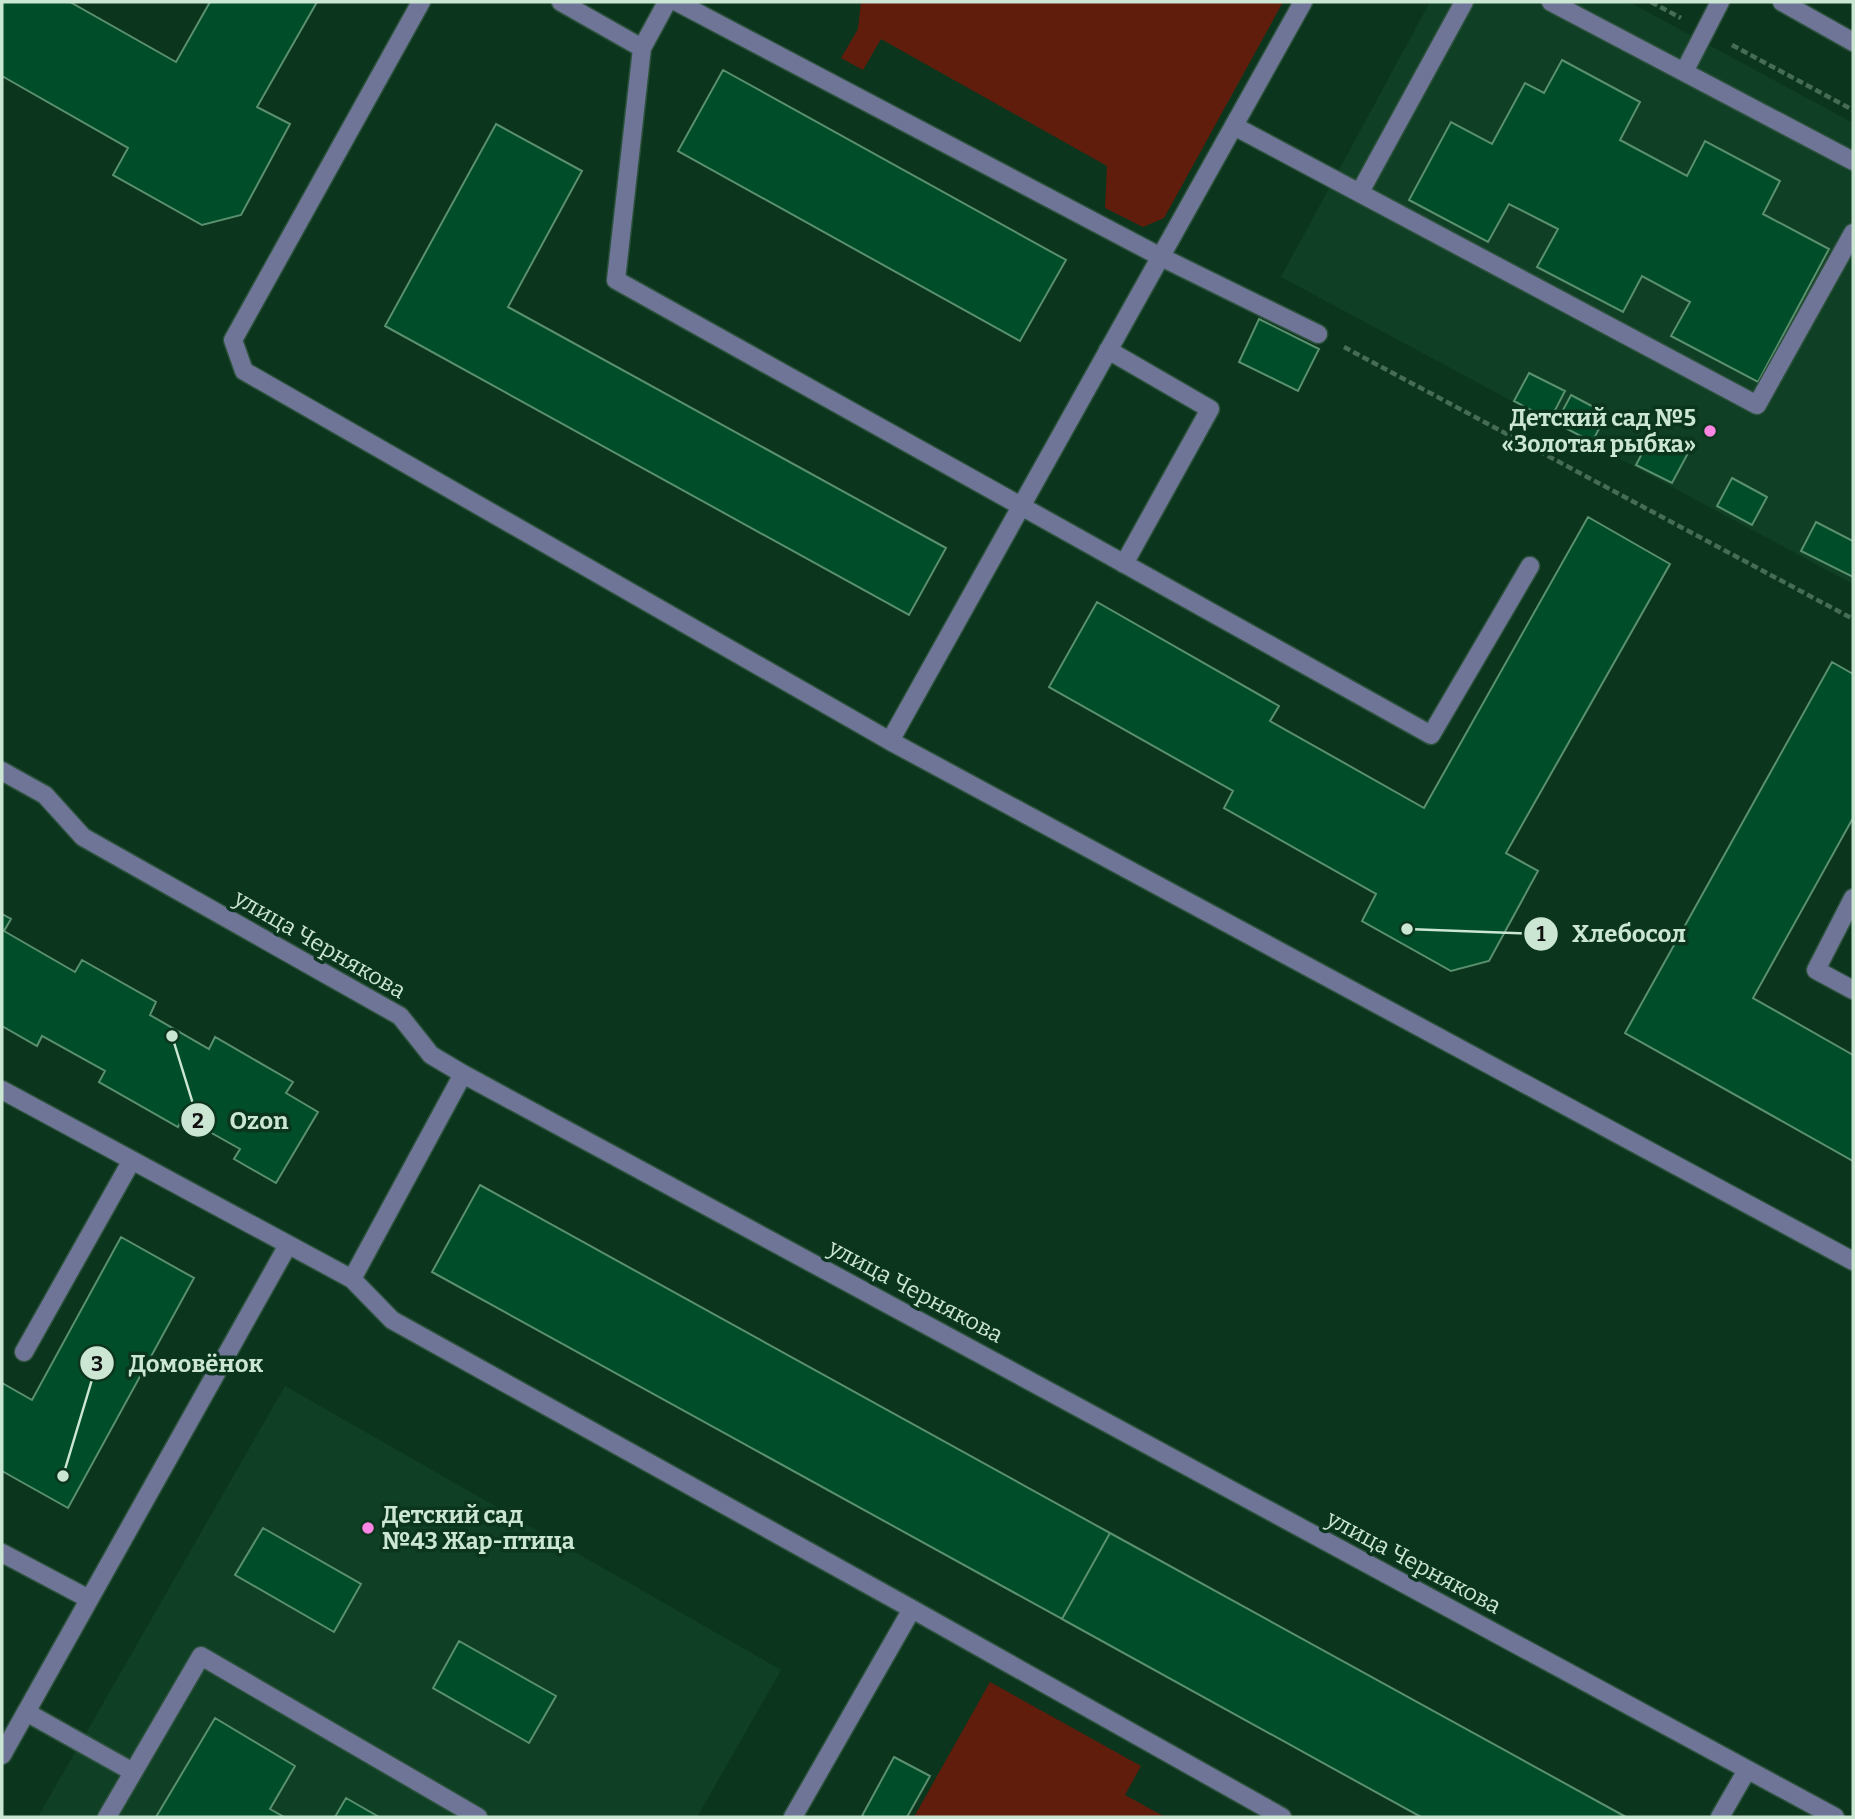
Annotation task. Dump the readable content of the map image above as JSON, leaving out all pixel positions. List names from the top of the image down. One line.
{"streets":{"street":["улица Чернякова"]},"places":["Детский сад №5 «Золотая рыбка»","Хлебосол","Ozon","Домовёнок","Детский сад №43 Жар-птица"]}
